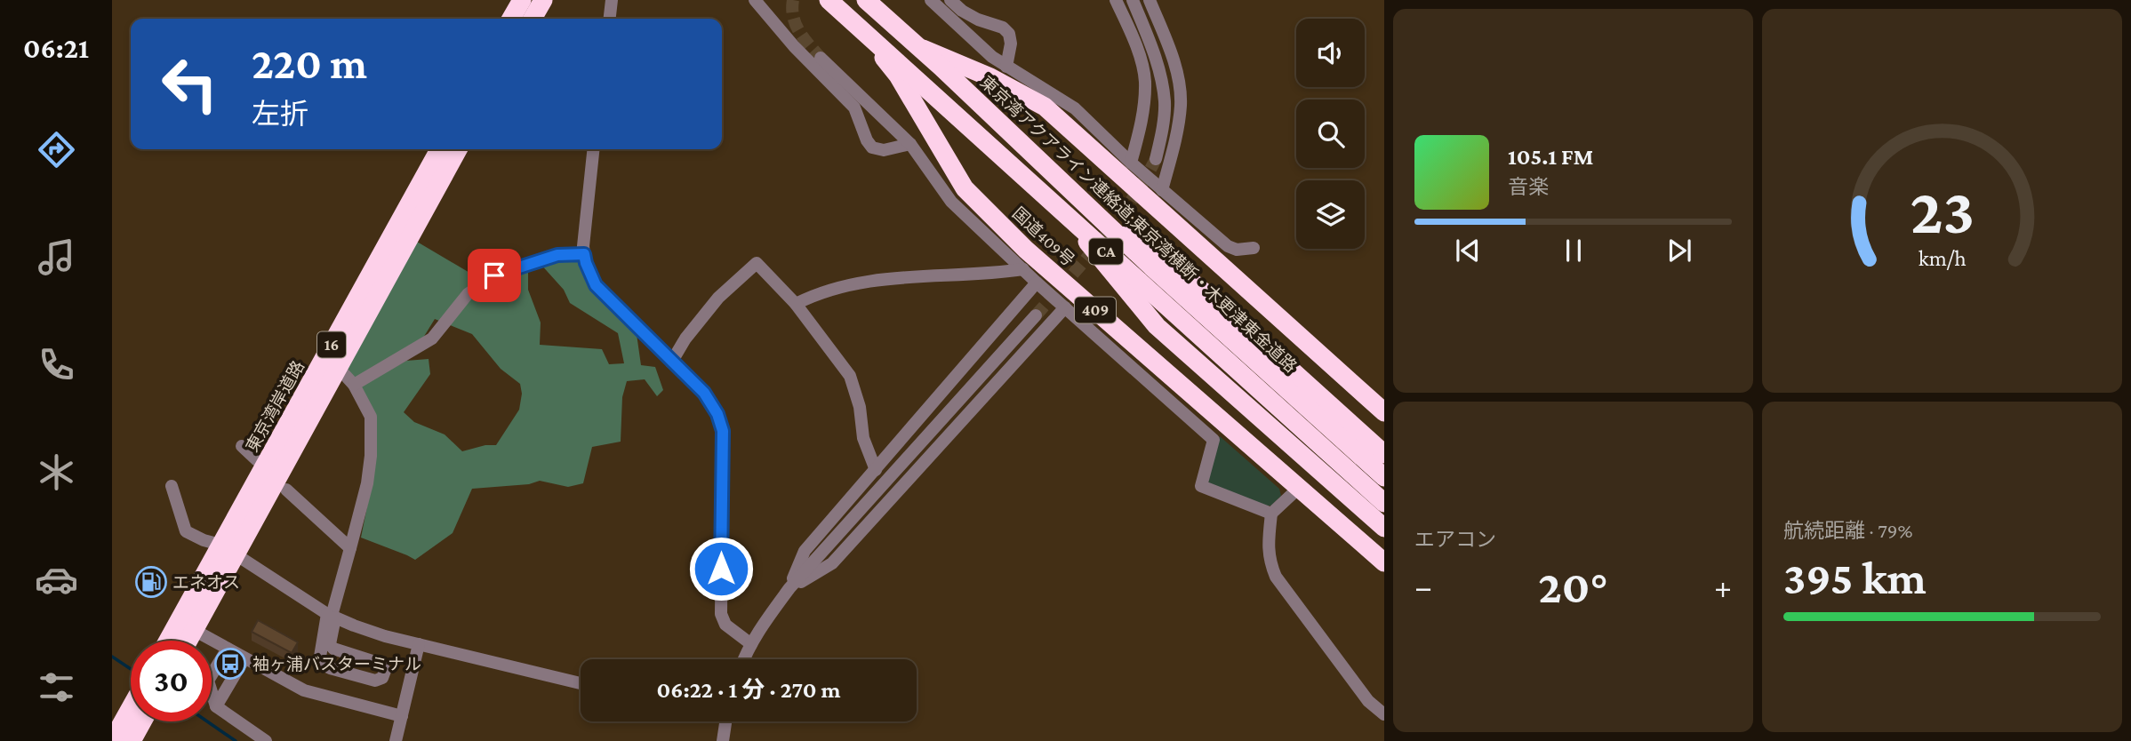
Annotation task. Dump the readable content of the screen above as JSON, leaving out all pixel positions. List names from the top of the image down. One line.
{"streets":{"highway":["東京湾アクアライン連絡道;東京湾横断・木更津東金道路","国道409号","CA","409","16","東京湾岸道路"]},"places":{"fuel station":["エネオス"],"bus stop":["袖ヶ浦バスターミナル"]},"page":{"tabs":"06:21","turn":["220 m","左折"],"song":["105.1 FM","音楽"],"tile":["エアコン",["航続距離 · 79%","395 km"]],"heat":["−","20°","+"],"limit":"30","trip":"06:22 · 1 分 · 270 m","gauge":["23","km/h"]}}
